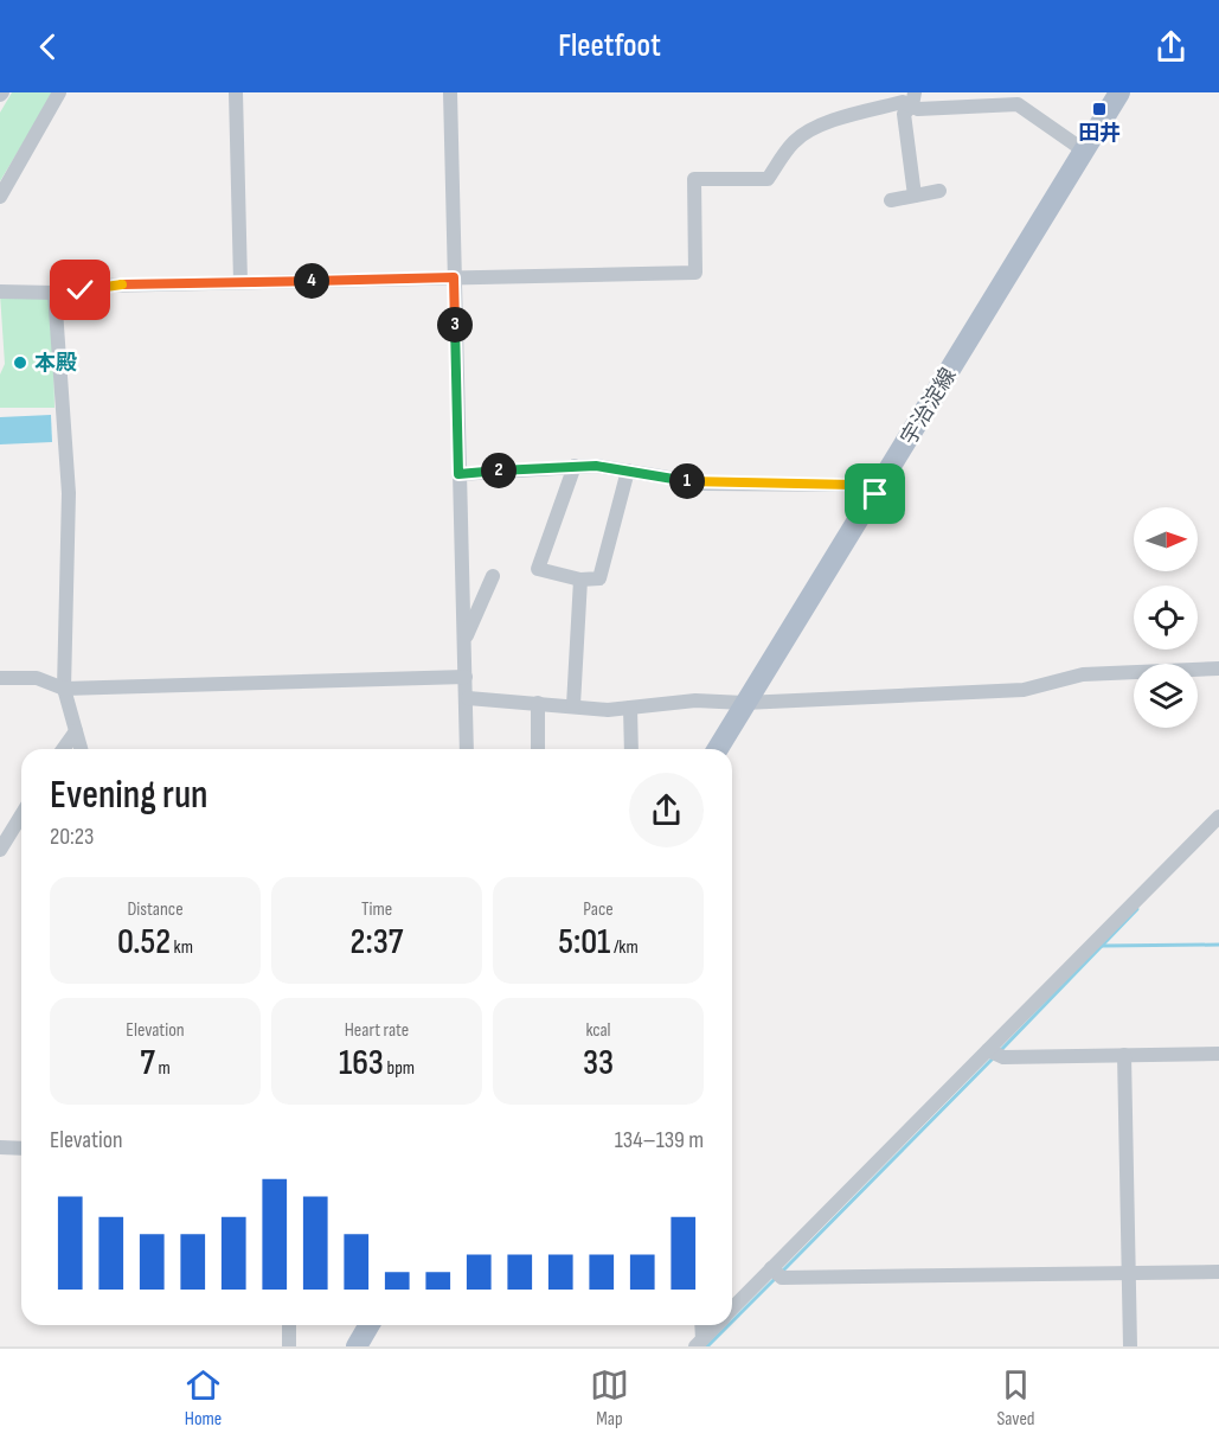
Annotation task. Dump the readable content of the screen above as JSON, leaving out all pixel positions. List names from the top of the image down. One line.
{"streets":{"main road":["宇治淀線"]},"places":{"transit":["田井"],"other":["本殿"]},"north":"right","page":{"header":"Fleetfoot","pins":["4","3","2","1"],"heading":["Evening run","20:23"],"stats":[["Distance","0.52 km"],["Time","2:37"],["Pace","5:01 /km"],["Elevation","7 m"],["Heart rate","163 bpm"],["kcal","33"]],"chart":["Elevation","134–139 m"],"tabs":["Home","Map","Saved"]}}
